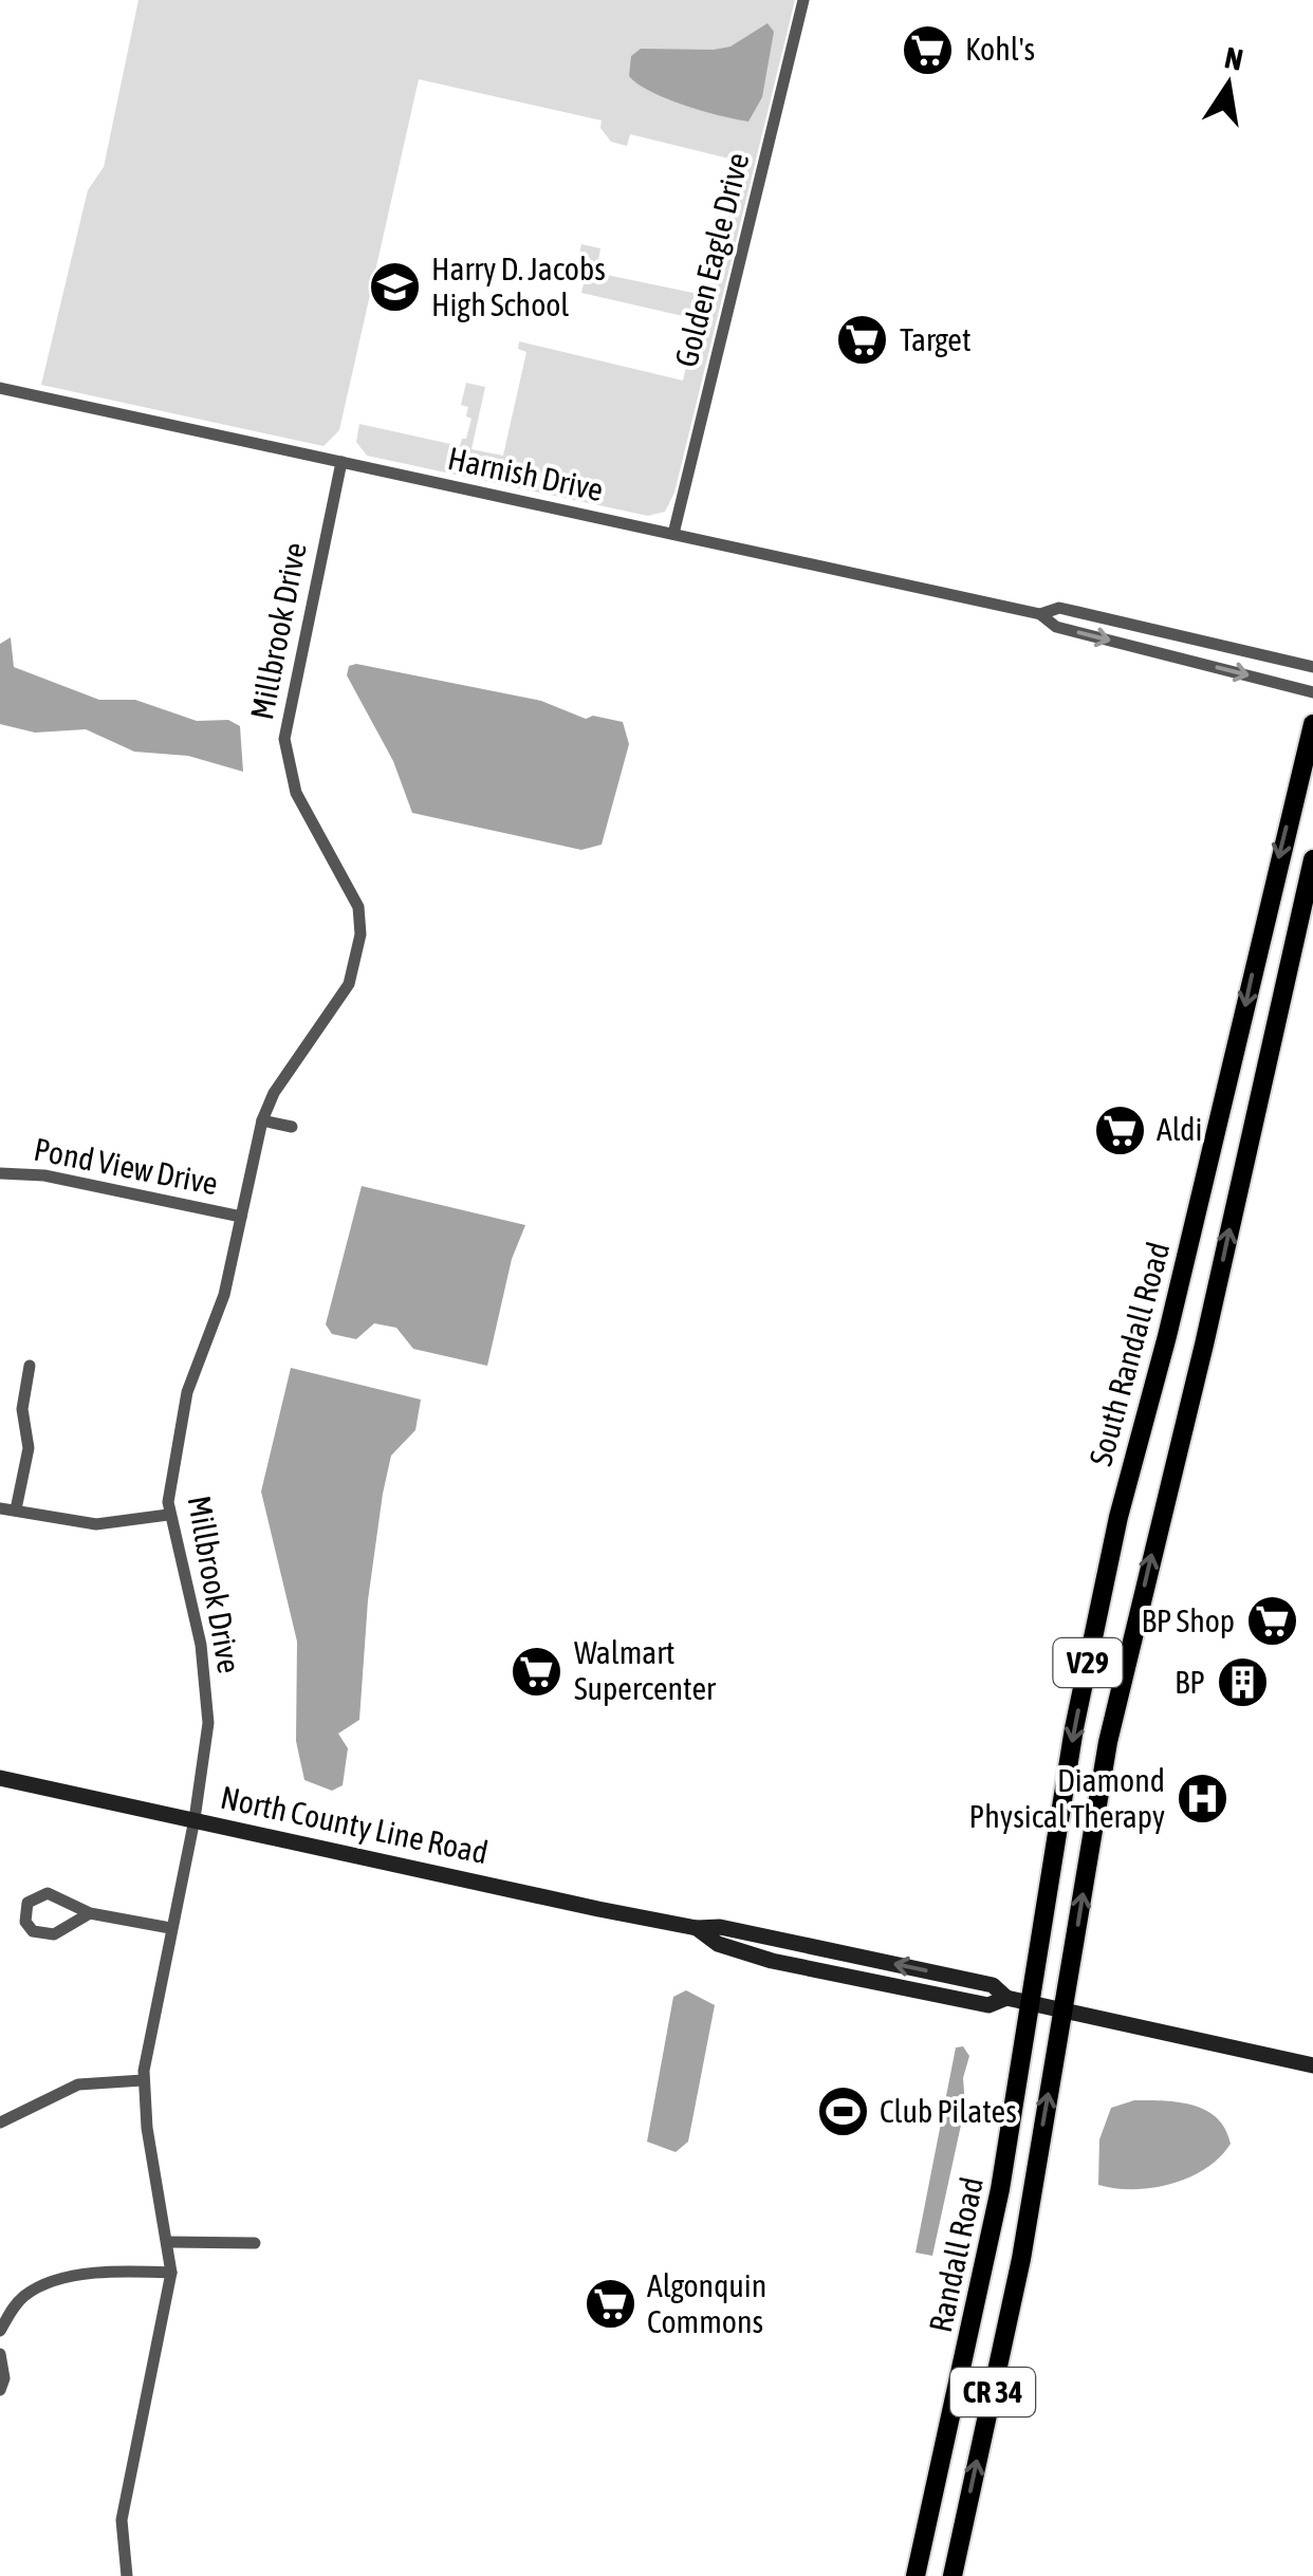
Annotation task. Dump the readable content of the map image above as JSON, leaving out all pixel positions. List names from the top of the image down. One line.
{"streets":{"main road":["South Randall Road","V29","Randall Road","CR 34"],"street":["Golden Eagle Drive","Harnish Drive","Millbrook Drive","Pond View Drive","North County Line Road"]},"crossings":[["Golden Eagle Drive","Harnish Drive"],["Harnish Drive","Millbrook Drive"],["Millbrook Drive","Pond View Drive"],["Millbrook Drive","North County Line Road"],["South Randall Road","North County Line Road"],["South Randall Road","Randall Road"],["North County Line Road","Randall Road"]],"places":{"supermarket":["Kohl's","Target","Aldi","BP Shop","Walmart Supercenter","Algonquin Commons"],"school or university":["Harry D. Jacobs High School"],"building":["BP"],"hospital":["Diamond Physical Therapy"],"sports":["Club Pilates"]},"north":"top"}
